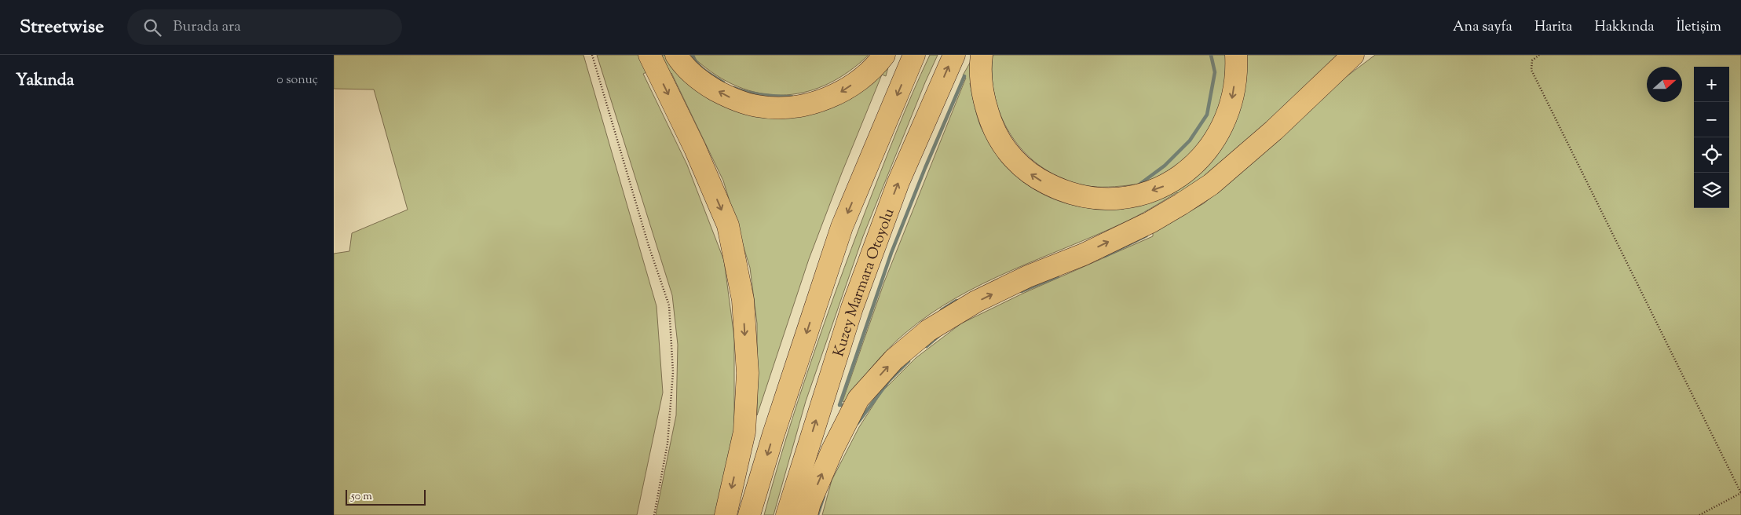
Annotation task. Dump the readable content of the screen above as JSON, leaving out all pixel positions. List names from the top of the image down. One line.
{"streets":{"highway":["Kuzey Marmara Otoyolu"]},"scale_bar":"50 m","north":"right","page":{"header":"Streetwise","search":"Burada ara","nav":["Ana sayfa","Harita","Hakkında","İletişim"],"heading":["Yakında","0 sonuç"],"map_buttons":["+","−"],"scale":"50 m"}}
